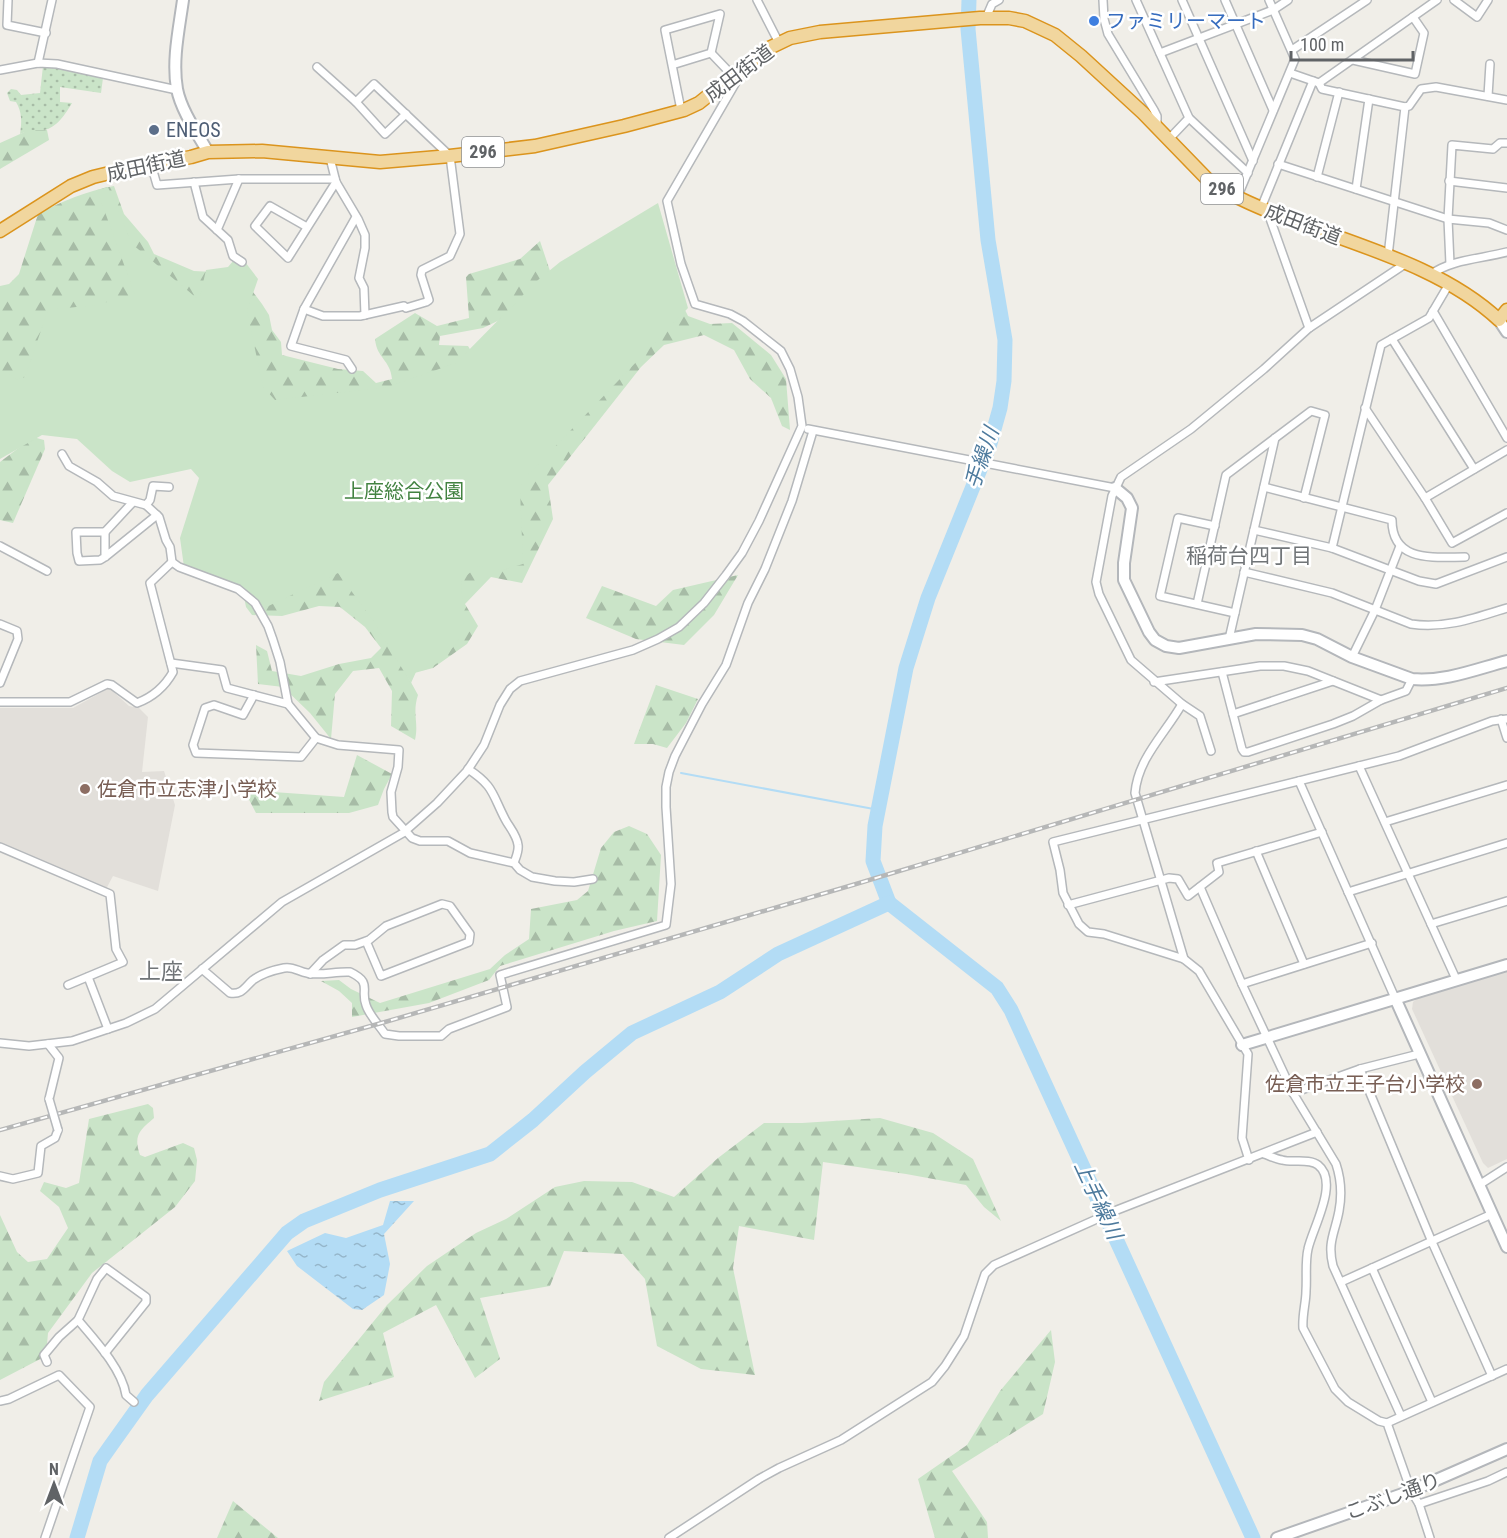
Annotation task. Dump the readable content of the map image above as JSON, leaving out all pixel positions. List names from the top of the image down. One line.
{"streets":{"highway":["成田街道","296"],"street":["こぶし通り"]},"districts":["稲荷台四丁目","上座"],"water":["手繰川","上手繰川"],"parks":["上座総合公園"],"places":["ファミリーマート","ENEOS","佐倉市立志津小学校","佐倉市立王子台小学校"],"scale_bar":"100 m","north":"top"}
